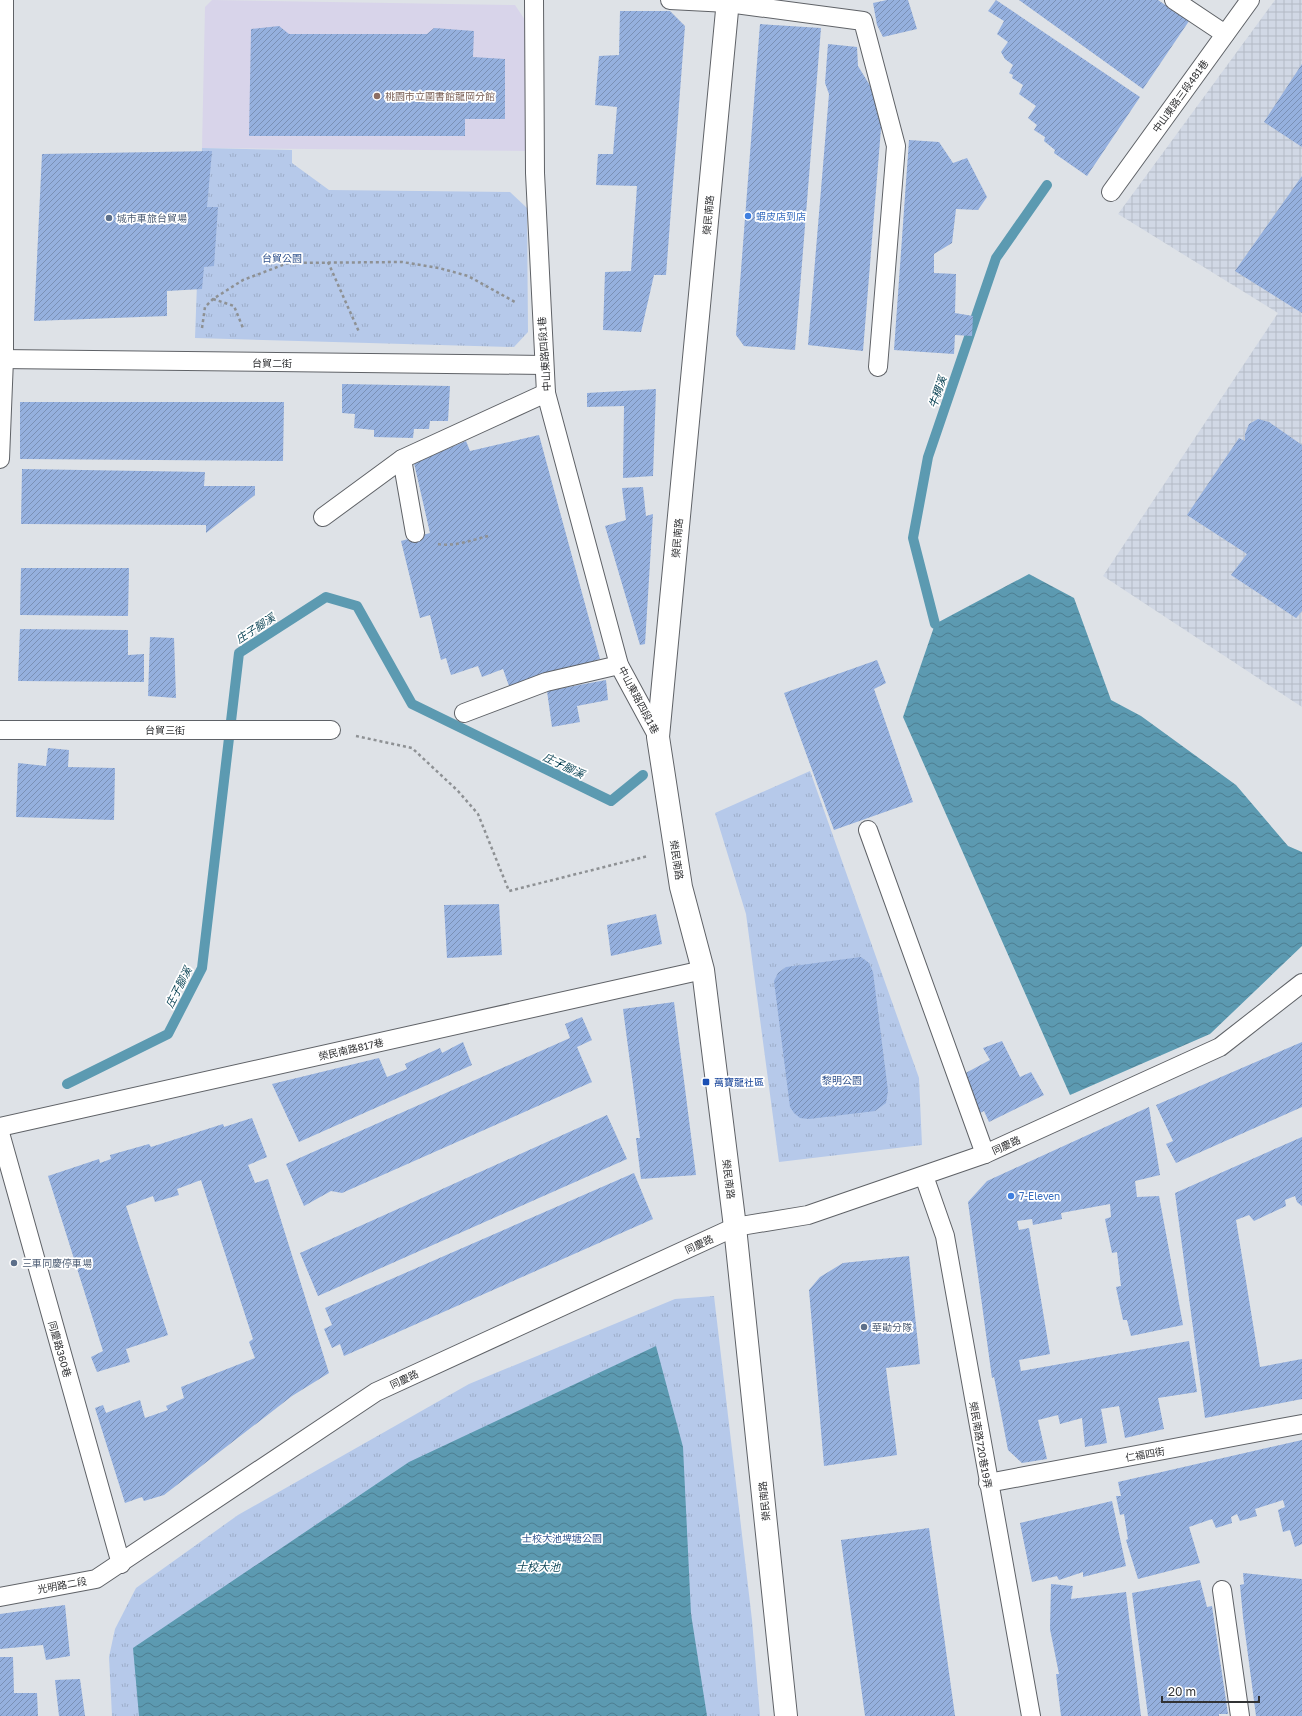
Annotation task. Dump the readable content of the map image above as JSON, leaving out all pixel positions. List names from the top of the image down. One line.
{"streets":{"street":["榮民南路"],"lane":["中山東路三段481巷","中山東路四段1巷","台貿二街","台貿三街","榮民南路817巷","同慶路","同慶路360巷","榮民南路720巷19弄","仁福四街","光明路二段"]},"crossings":[["榮民南路","中山東路四段1巷"],["榮民南路","榮民南路817巷"],["榮民南路","同慶路"],["中山東路四段1巷","台貿二街"],["同慶路","同慶路360巷"],["同慶路","榮民南路720巷19弄"],["同慶路","光明路二段"],["同慶路360巷","光明路二段"],["榮民南路720巷19弄","仁福四街"]],"water":["牛稠溪","庄子腳溪","士校大池"],"parks":["台貿公園","黎明公園","士校大池埤塘公園"],"places":{"other":["桃園市立圖書館龍岡分館","蝦皮店到店","城市車旅台貿場","7-Eleven","三車同慶停車場","華勛分隊"],"transit":["萬寶龍社區"]},"scale_bar":"20 m"}
